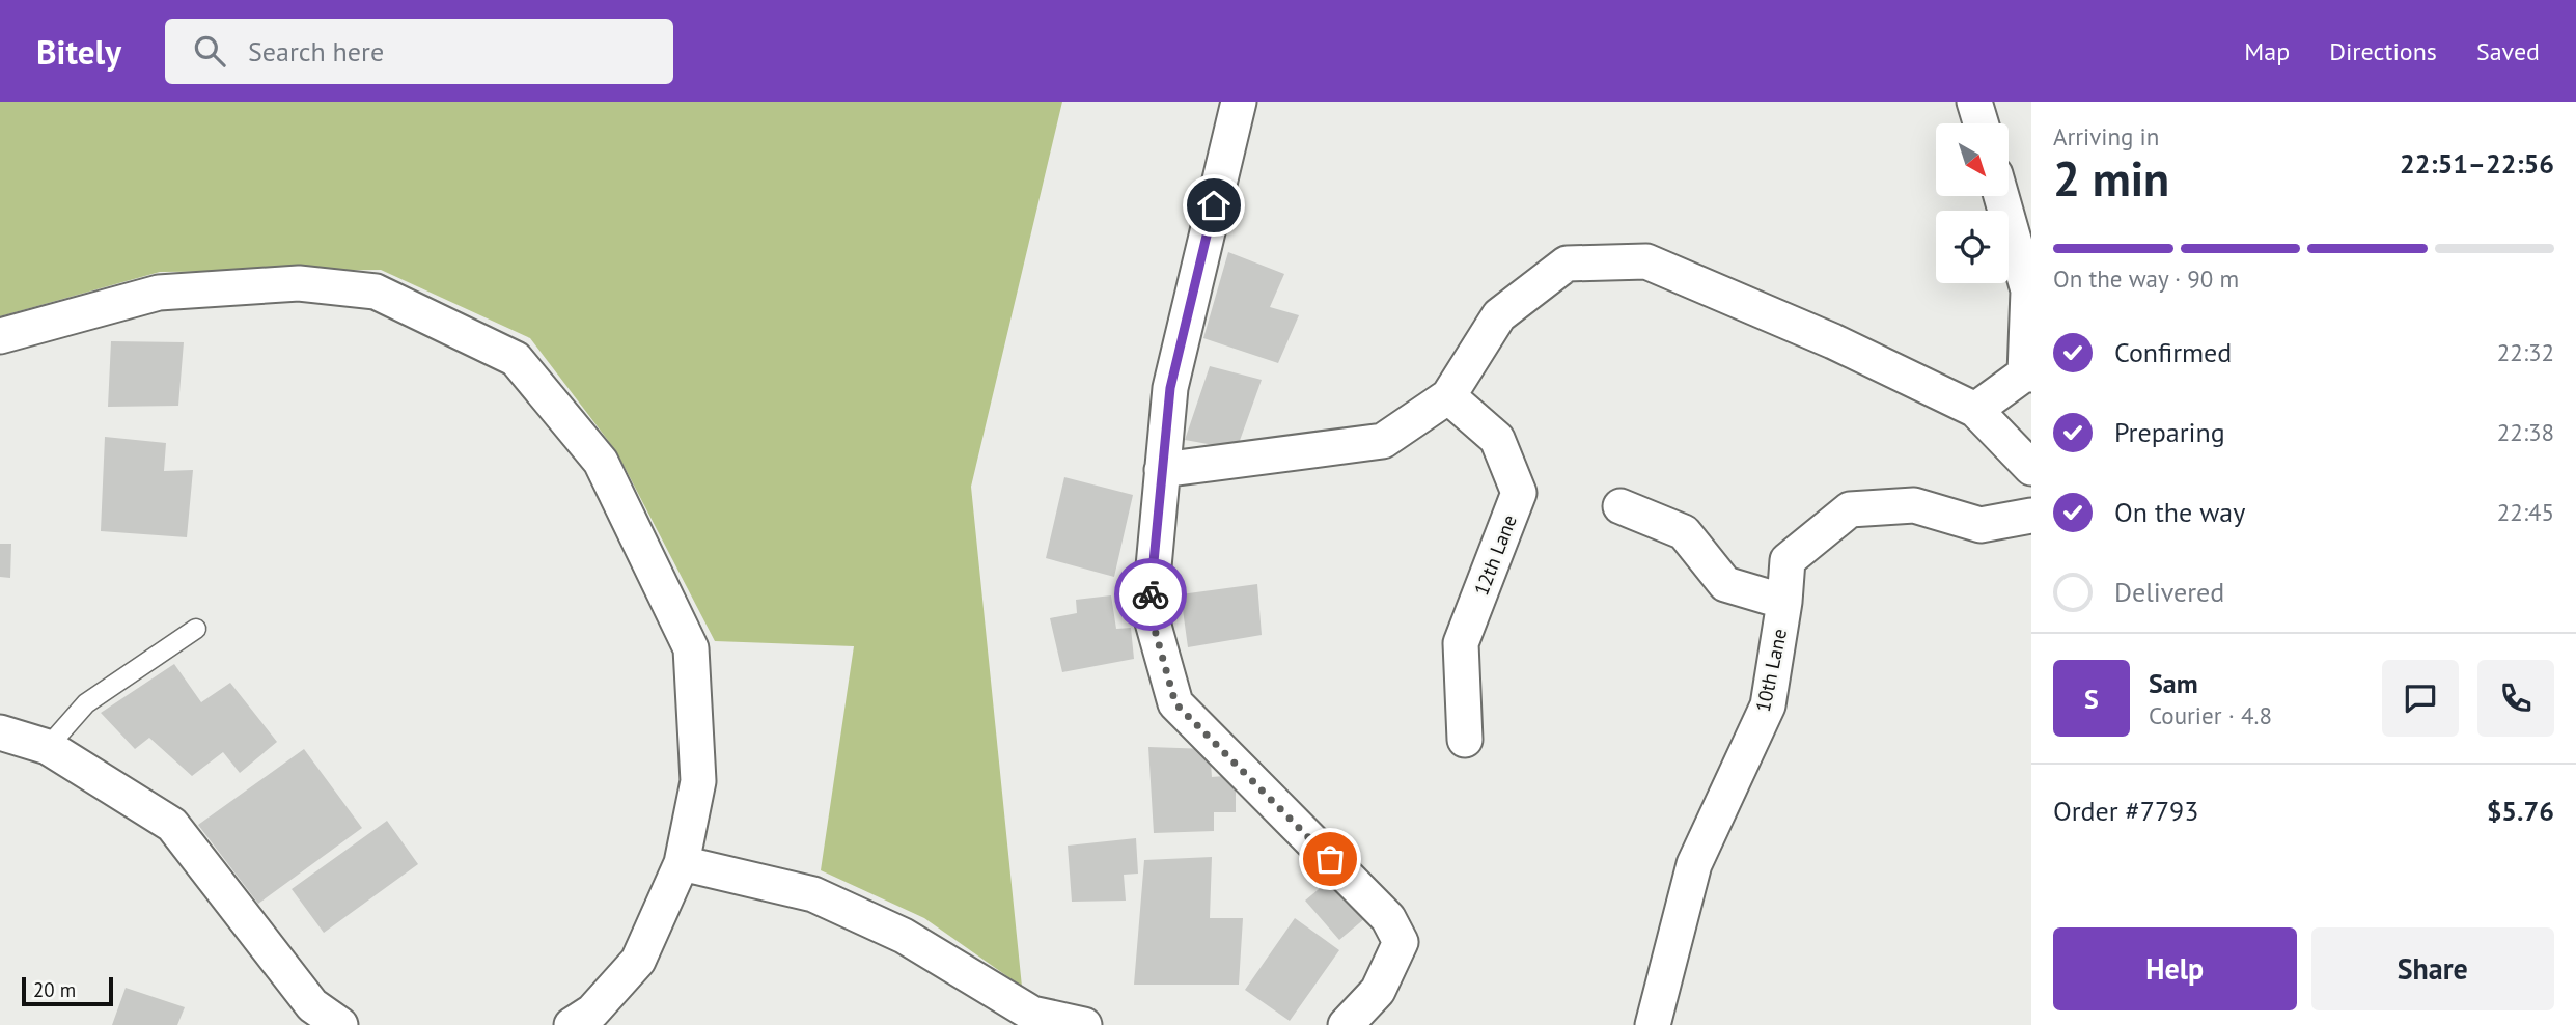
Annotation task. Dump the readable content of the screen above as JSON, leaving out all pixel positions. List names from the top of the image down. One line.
{"streets":{"street":["12th Lane","10th Lane"]},"scale_bar":"20 m","north":"bottom right","page":{"header":"Bitely","search":"Search here","nav":["Map","Directions","Saved"],"heading":["2 min","Arriving in","22:51–22:56"],"panel":["Sam","Courier · 4.8","Order #7793","$5.76"],"bar":"On the way · 90 m","list":[["Confirmed","22:32"],["Preparing","22:38"],["On the way","22:45"],"Delivered"],"round":"S","buttons":["Help","Share"],"scale":"20 m"}}
